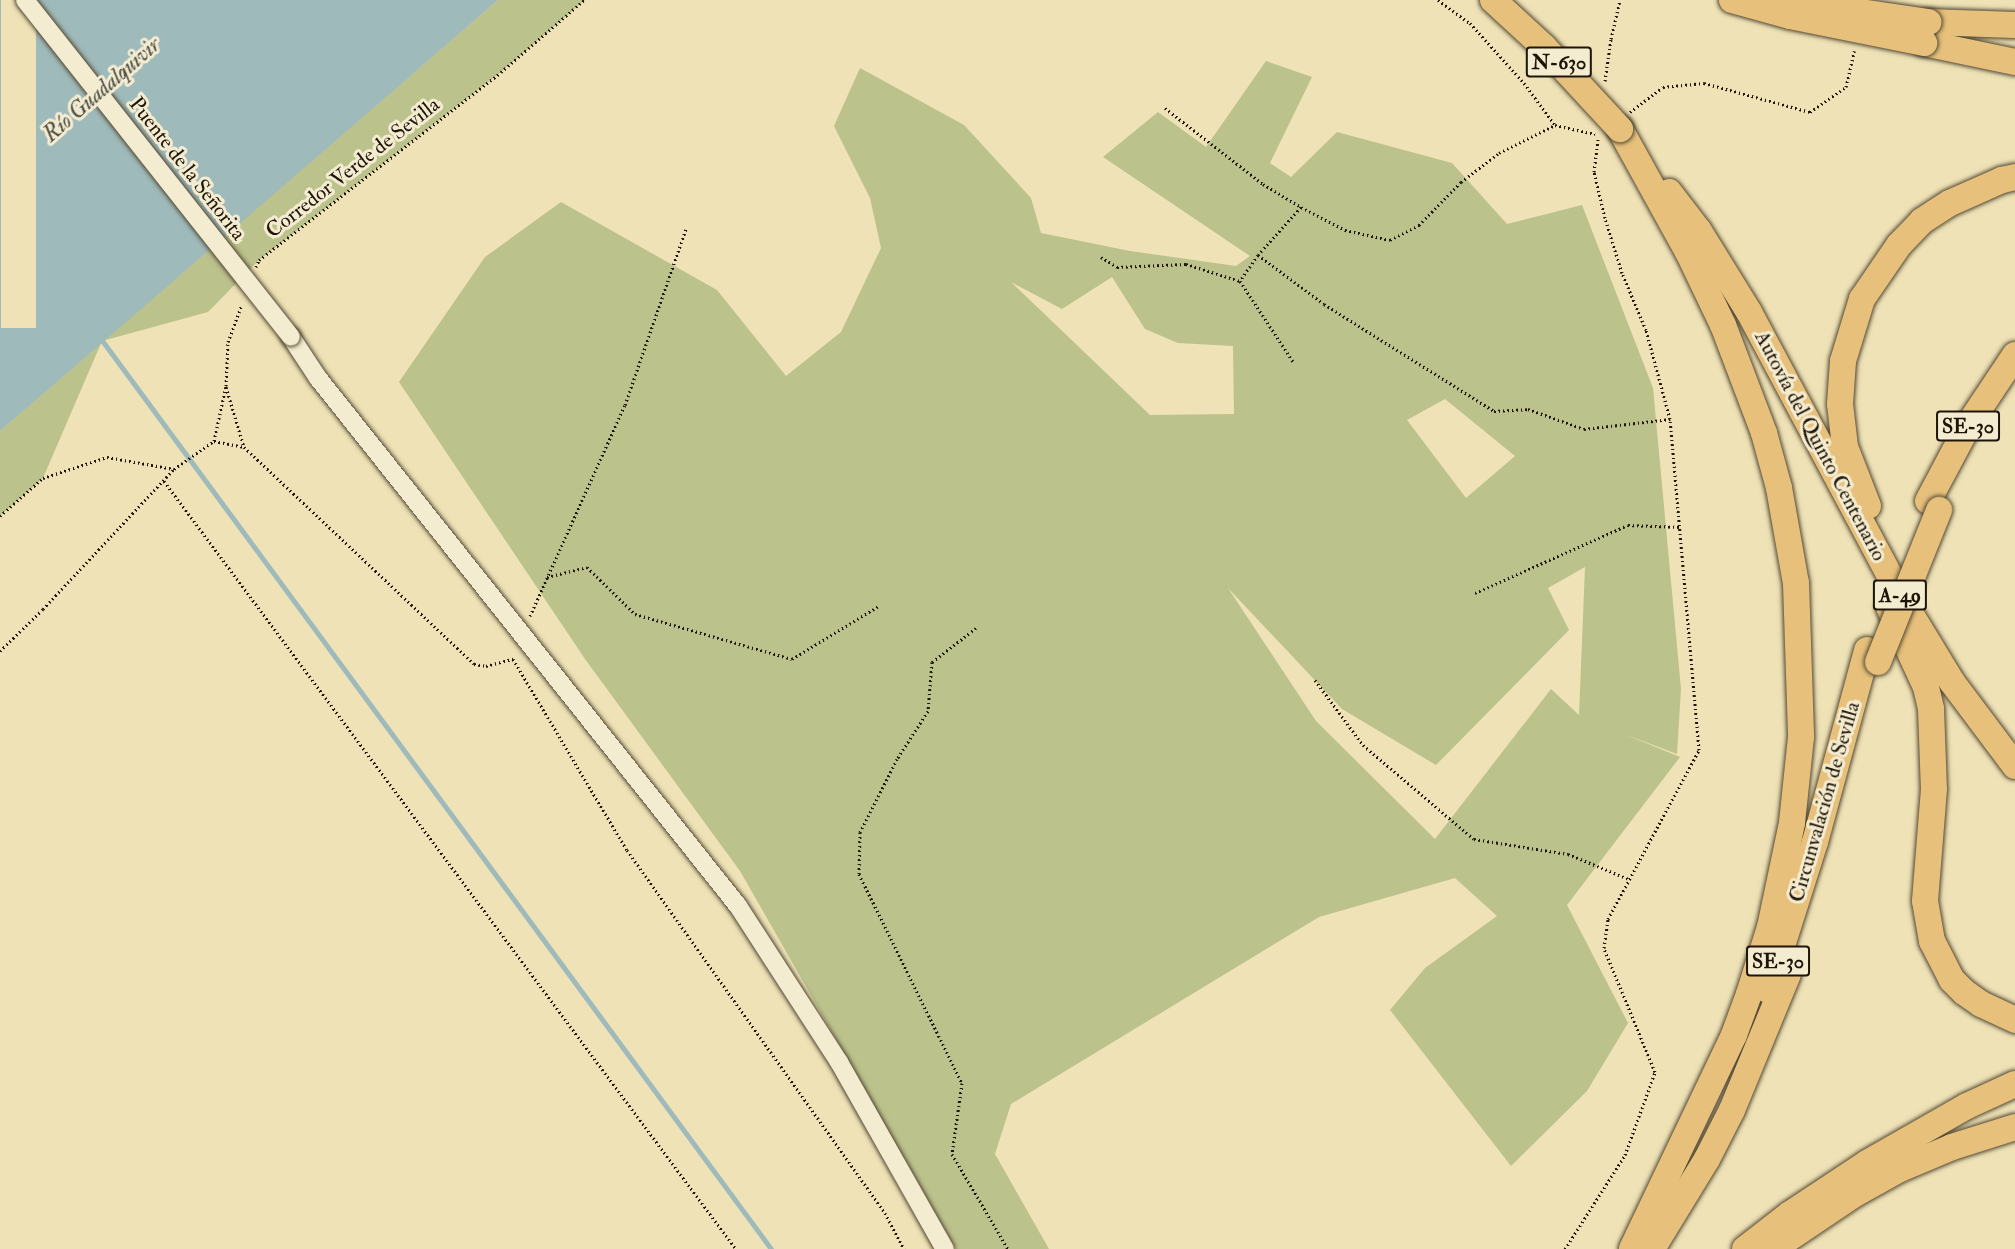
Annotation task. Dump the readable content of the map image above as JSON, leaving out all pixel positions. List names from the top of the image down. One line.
{"streets":{"highway":["N-630","SE-30","Autovía del Quinto Centenario","A-49","Circunvalación de Sevilla"],"street":["Puente de la Señorita"],"path":["Corredor Verde de Sevilla"]},"crossings":[["N-630","Autovía del Quinto Centenario"]],"water":["Río Guadalquivir"]}
